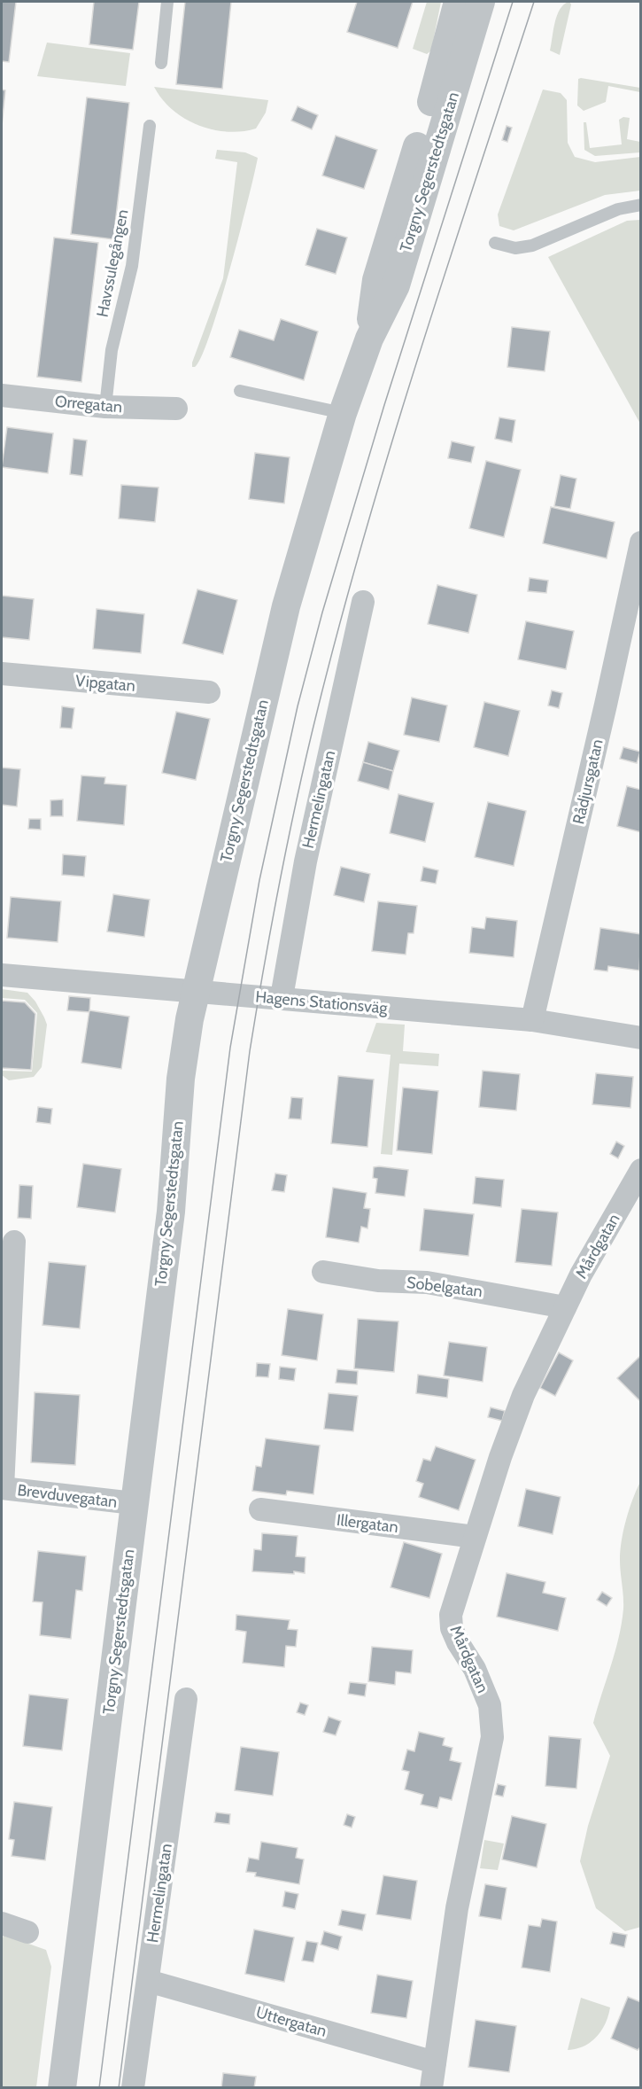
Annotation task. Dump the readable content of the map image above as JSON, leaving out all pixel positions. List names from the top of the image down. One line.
{"streets":{"street":["Torgny Segerstedtsgatan","Orregatan","Vipgatan","Rådjursgatan","Hermelingatan","Hagens Stationsväg","Mårdgatan","Sobelgatan","Brevduvegatan","Illergatan","Uttergatan"],"lane":["Havssulegången"]},"crossings":[["Torgny Segerstedtsgatan","Hagens Stationsväg"],["Torgny Segerstedtsgatan","Brevduvegatan"],["Havssulegången","Orregatan"],["Rådjursgatan","Hagens Stationsväg"],["Hermelingatan","Hagens Stationsväg"],["Hermelingatan","Uttergatan"],["Mårdgatan","Sobelgatan"],["Mårdgatan","Illergatan"],["Mårdgatan","Uttergatan"]]}
